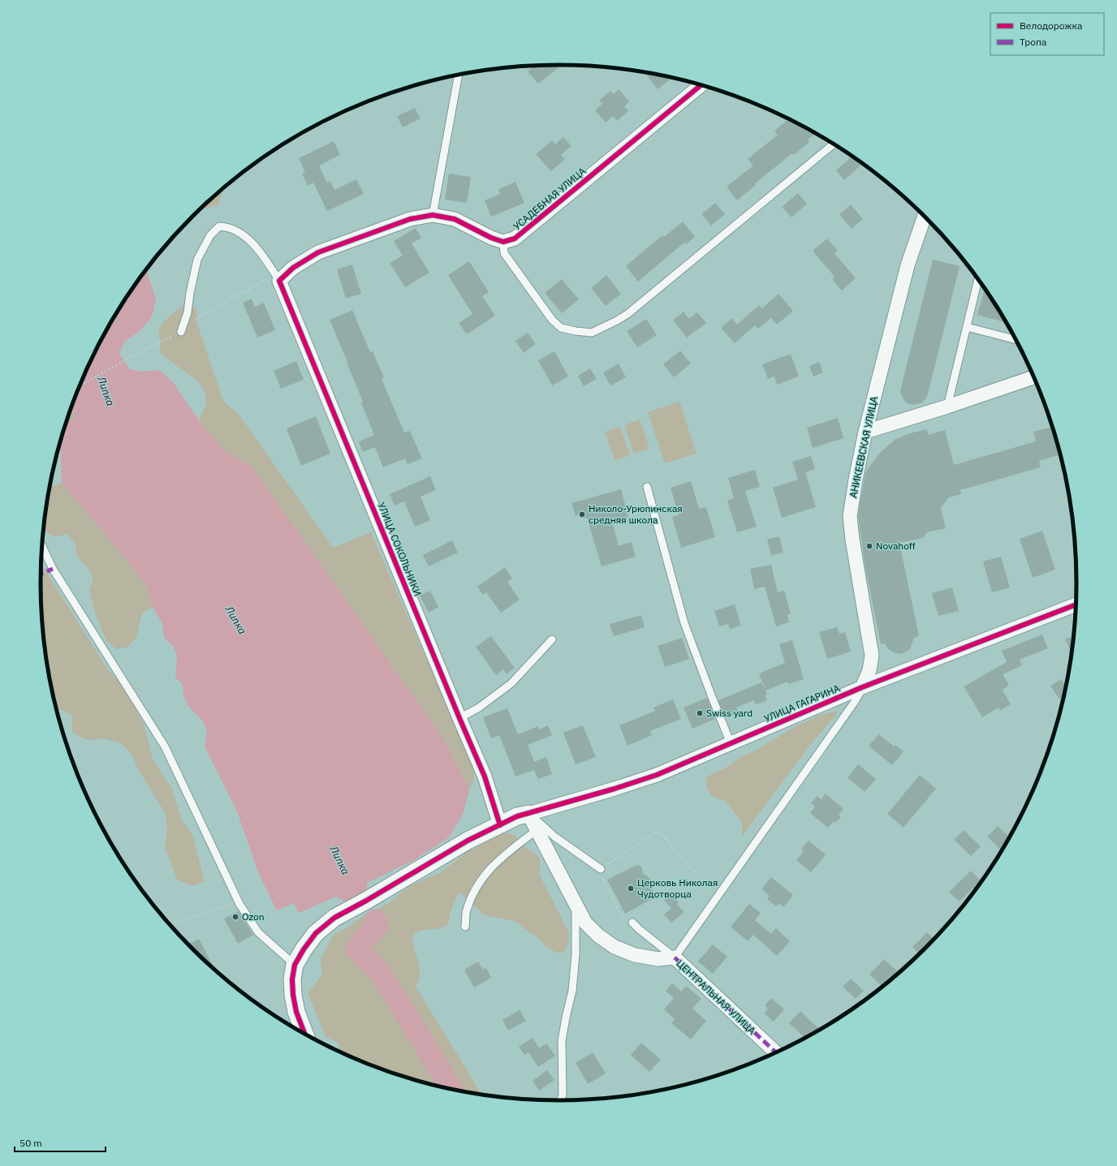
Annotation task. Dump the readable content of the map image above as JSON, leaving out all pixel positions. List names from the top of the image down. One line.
{"streets":{"street":["УСАДЕБНАЯ УЛИЦА","АНИКЕЕВСКАЯ УЛИЦА","УЛИЦА СОКОЛЬНИКИ","УЛИЦА ГАГАРИНА","ЦЕНТРАЛЬНАЯ УЛИЦА"]},"crossings":[["АНИКЕЕВСКАЯ УЛИЦА","УЛИЦА ГАГАРИНА"],["УЛИЦА ГАГАРИНА","ЦЕНТРАЛЬНАЯ УЛИЦА"]],"water":["Липка"],"places":["Николо-Урюпинская средняя школа","Novahoff","Swiss yard","Церковь Николая Чудотворца","Ozon"],"legend":["Велодорожка","Тропа"],"scale_bar":"50 m"}
